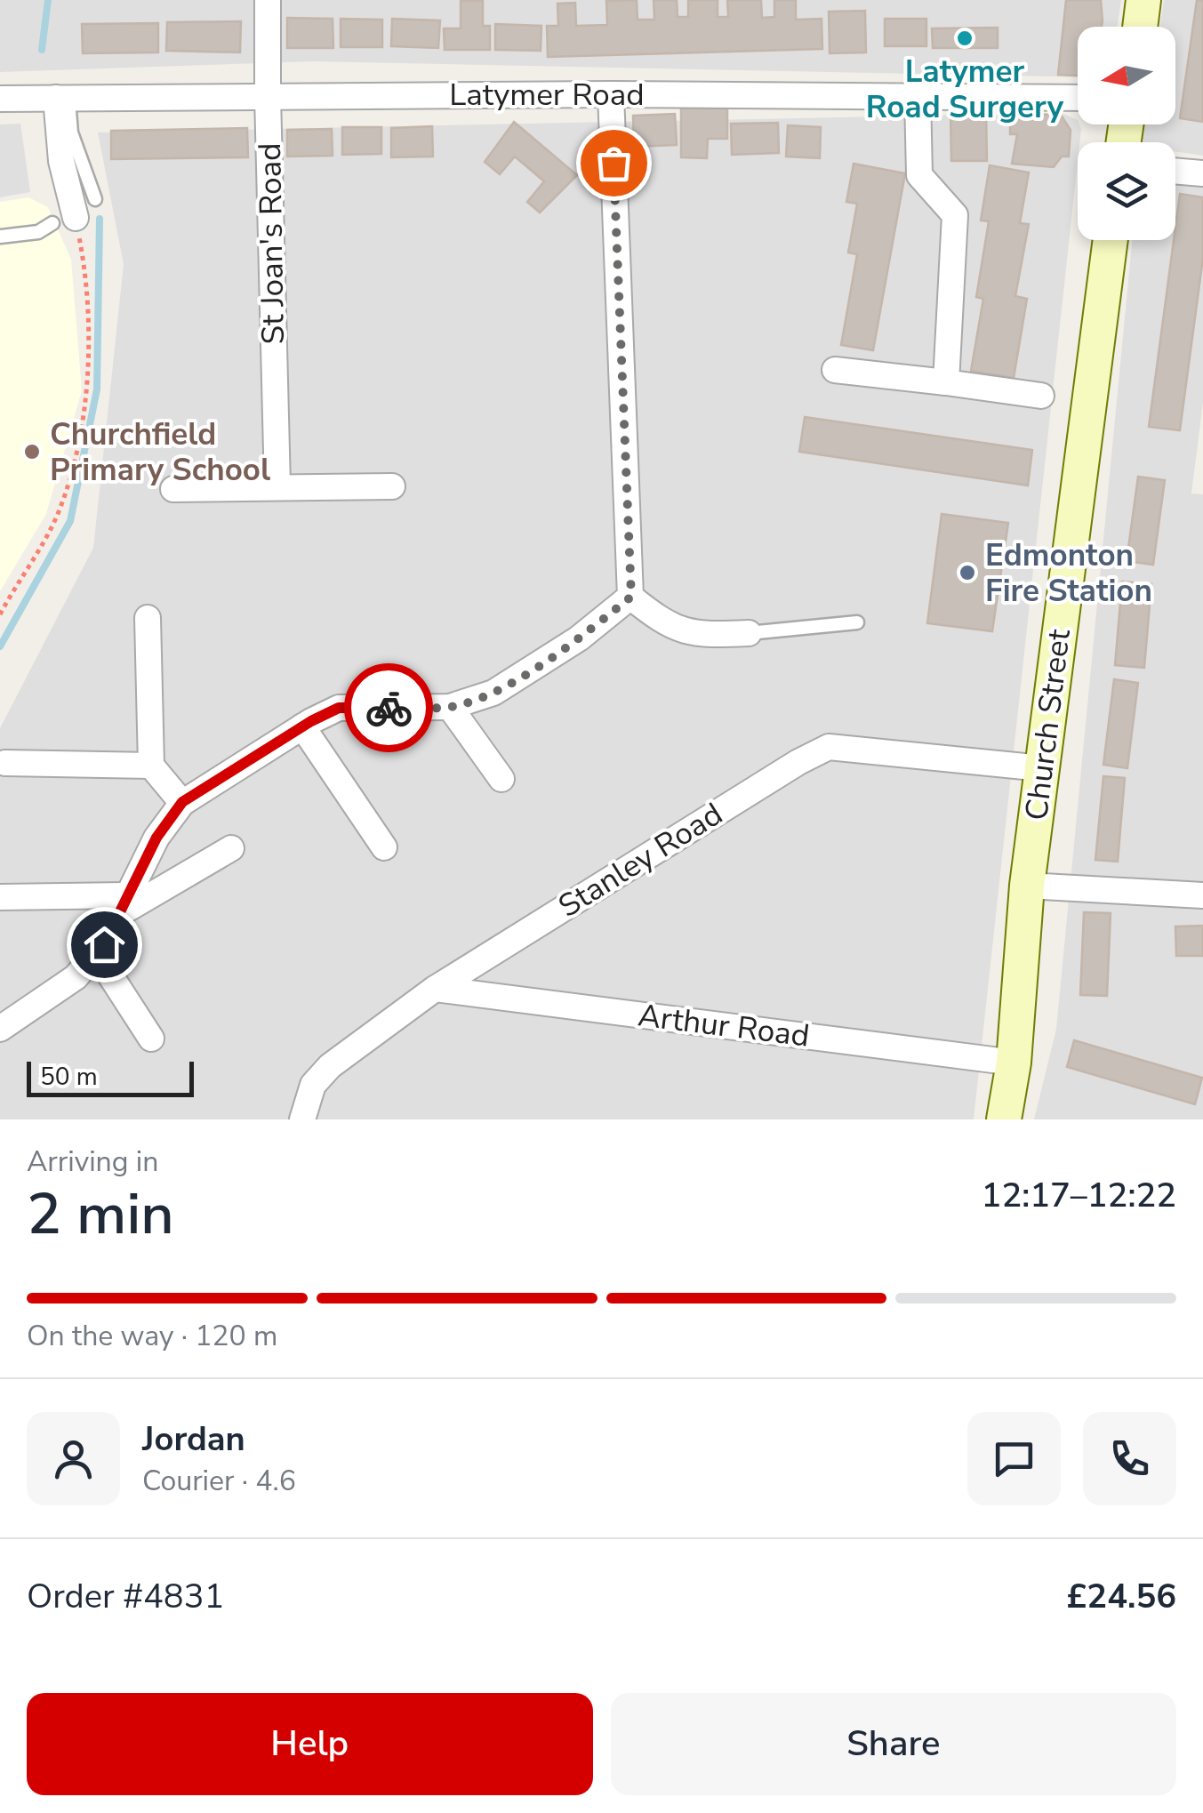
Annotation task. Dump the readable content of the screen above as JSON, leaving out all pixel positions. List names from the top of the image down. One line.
{"streets":{"main road":["Church Street"],"street":["Latymer Road","St Joan's Road","Stanley Road","Arthur Road"]},"crossings":[["Latymer Road","St Joan's Road"],["Church Street","Stanley Road"],["Church Street","Arthur Road"],["Stanley Road","Arthur Road"]],"places":["Latymer Road Surgery","Churchfield Primary School","Edmonton Fire Station"],"scale_bar":"50 m","north":"left","page":{"scale":"50 m","heading":["2 min","Arriving in","12:17–12:22"],"panel":["Jordan","Courier · 4.6","Order #4831","£24.56"],"bar":"On the way · 120 m","buttons":["Help","Share"]}}
